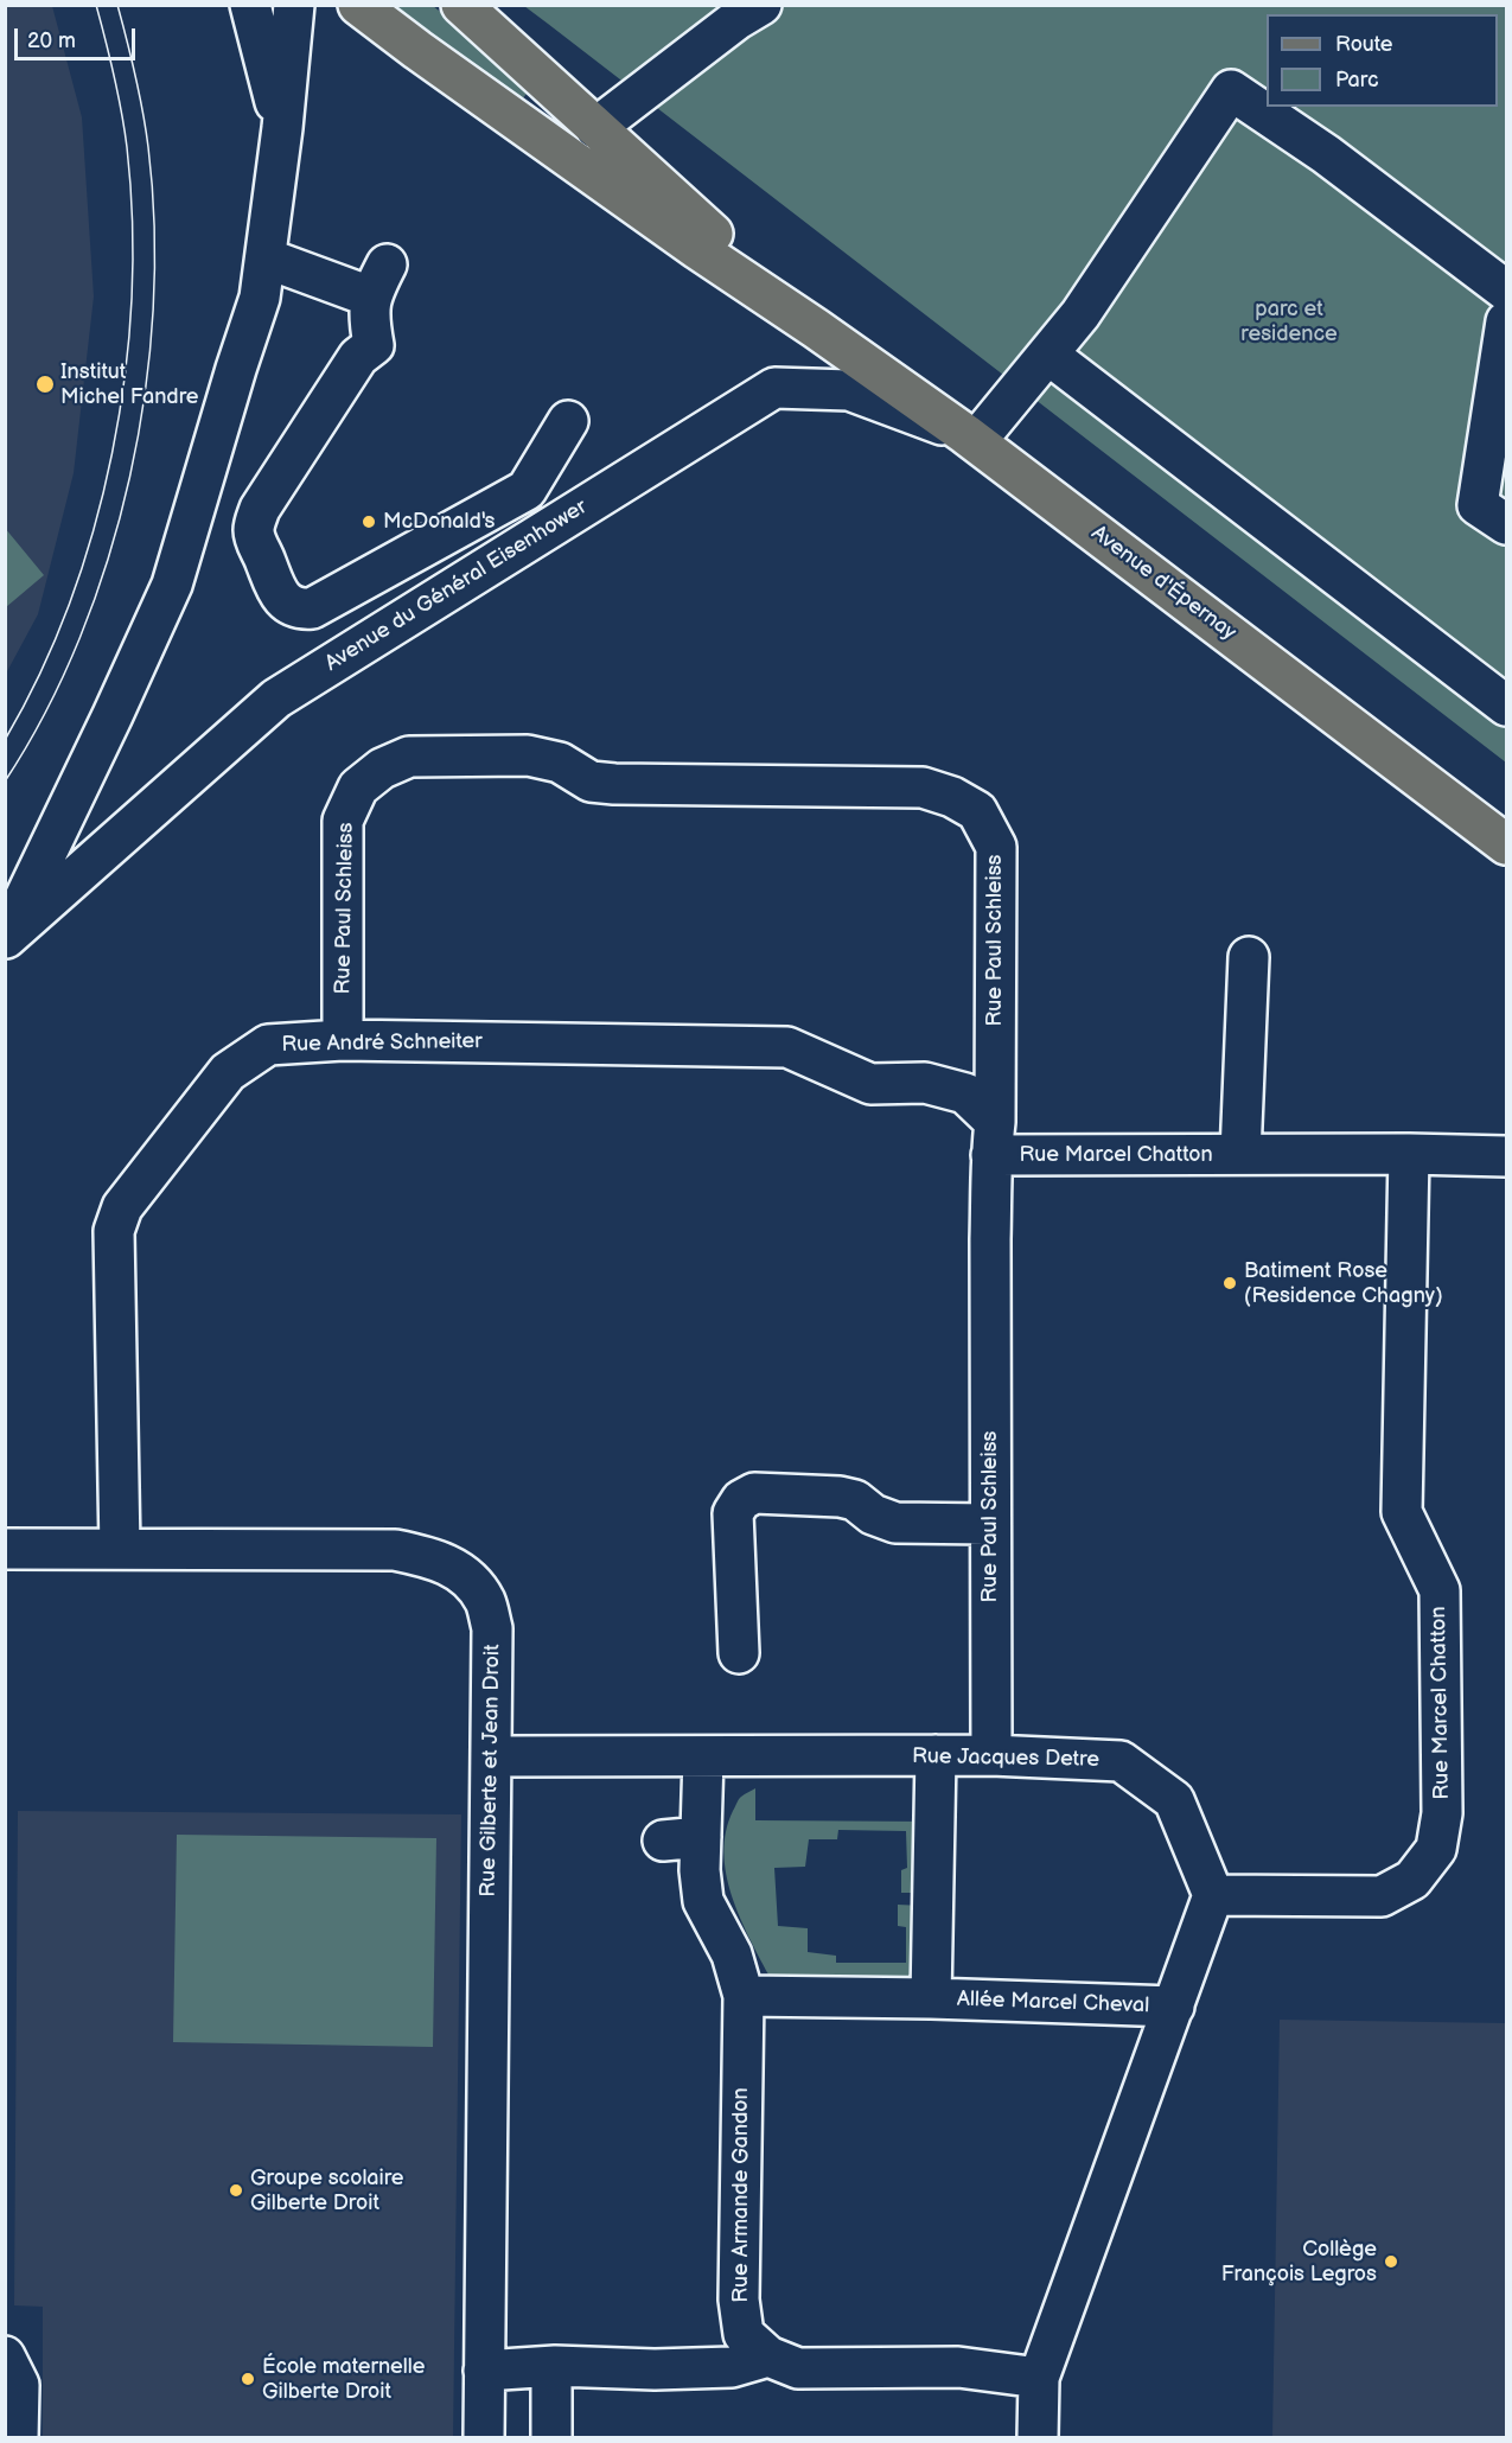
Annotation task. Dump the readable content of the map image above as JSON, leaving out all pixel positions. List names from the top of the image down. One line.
{"streets":{"main road":["Avenue d'Épernay"],"street":["Avenue du Général Eisenhower","Rue Paul Schleiss","Rue André Schneiter","Rue Marcel Chatton","Rue Jacques Detre","Rue Gilberte et Jean Droit","Allée Marcel Cheval","Rue Armande Gandon"]},"crossings":[["Avenue d'Épernay","Avenue du Général Eisenhower"],["Rue Paul Schleiss","Rue André Schneiter"],["Rue Paul Schleiss","Rue Marcel Chatton"],["Rue Paul Schleiss","Rue Jacques Detre"],["Rue André Schneiter","Rue Marcel Chatton"],["Rue André Schneiter","Rue Gilberte et Jean Droit"],["Rue Marcel Chatton","Rue Jacques Detre"],["Rue Jacques Detre","Rue Gilberte et Jean Droit"],["Rue Jacques Detre","Allée Marcel Cheval"],["Rue Jacques Detre","Rue Armande Gandon"],["Allée Marcel Cheval","Rue Armande Gandon"]],"parks":["parc et residence"],"places":["Institut Michel Fandre","McDonald's","Batiment Rose (Residence Chagny)","Groupe scolaire Gilberte Droit","Collège François Legros","École maternelle Gilberte Droit"],"legend":["Route","Parc"],"scale_bar":"20 m"}
